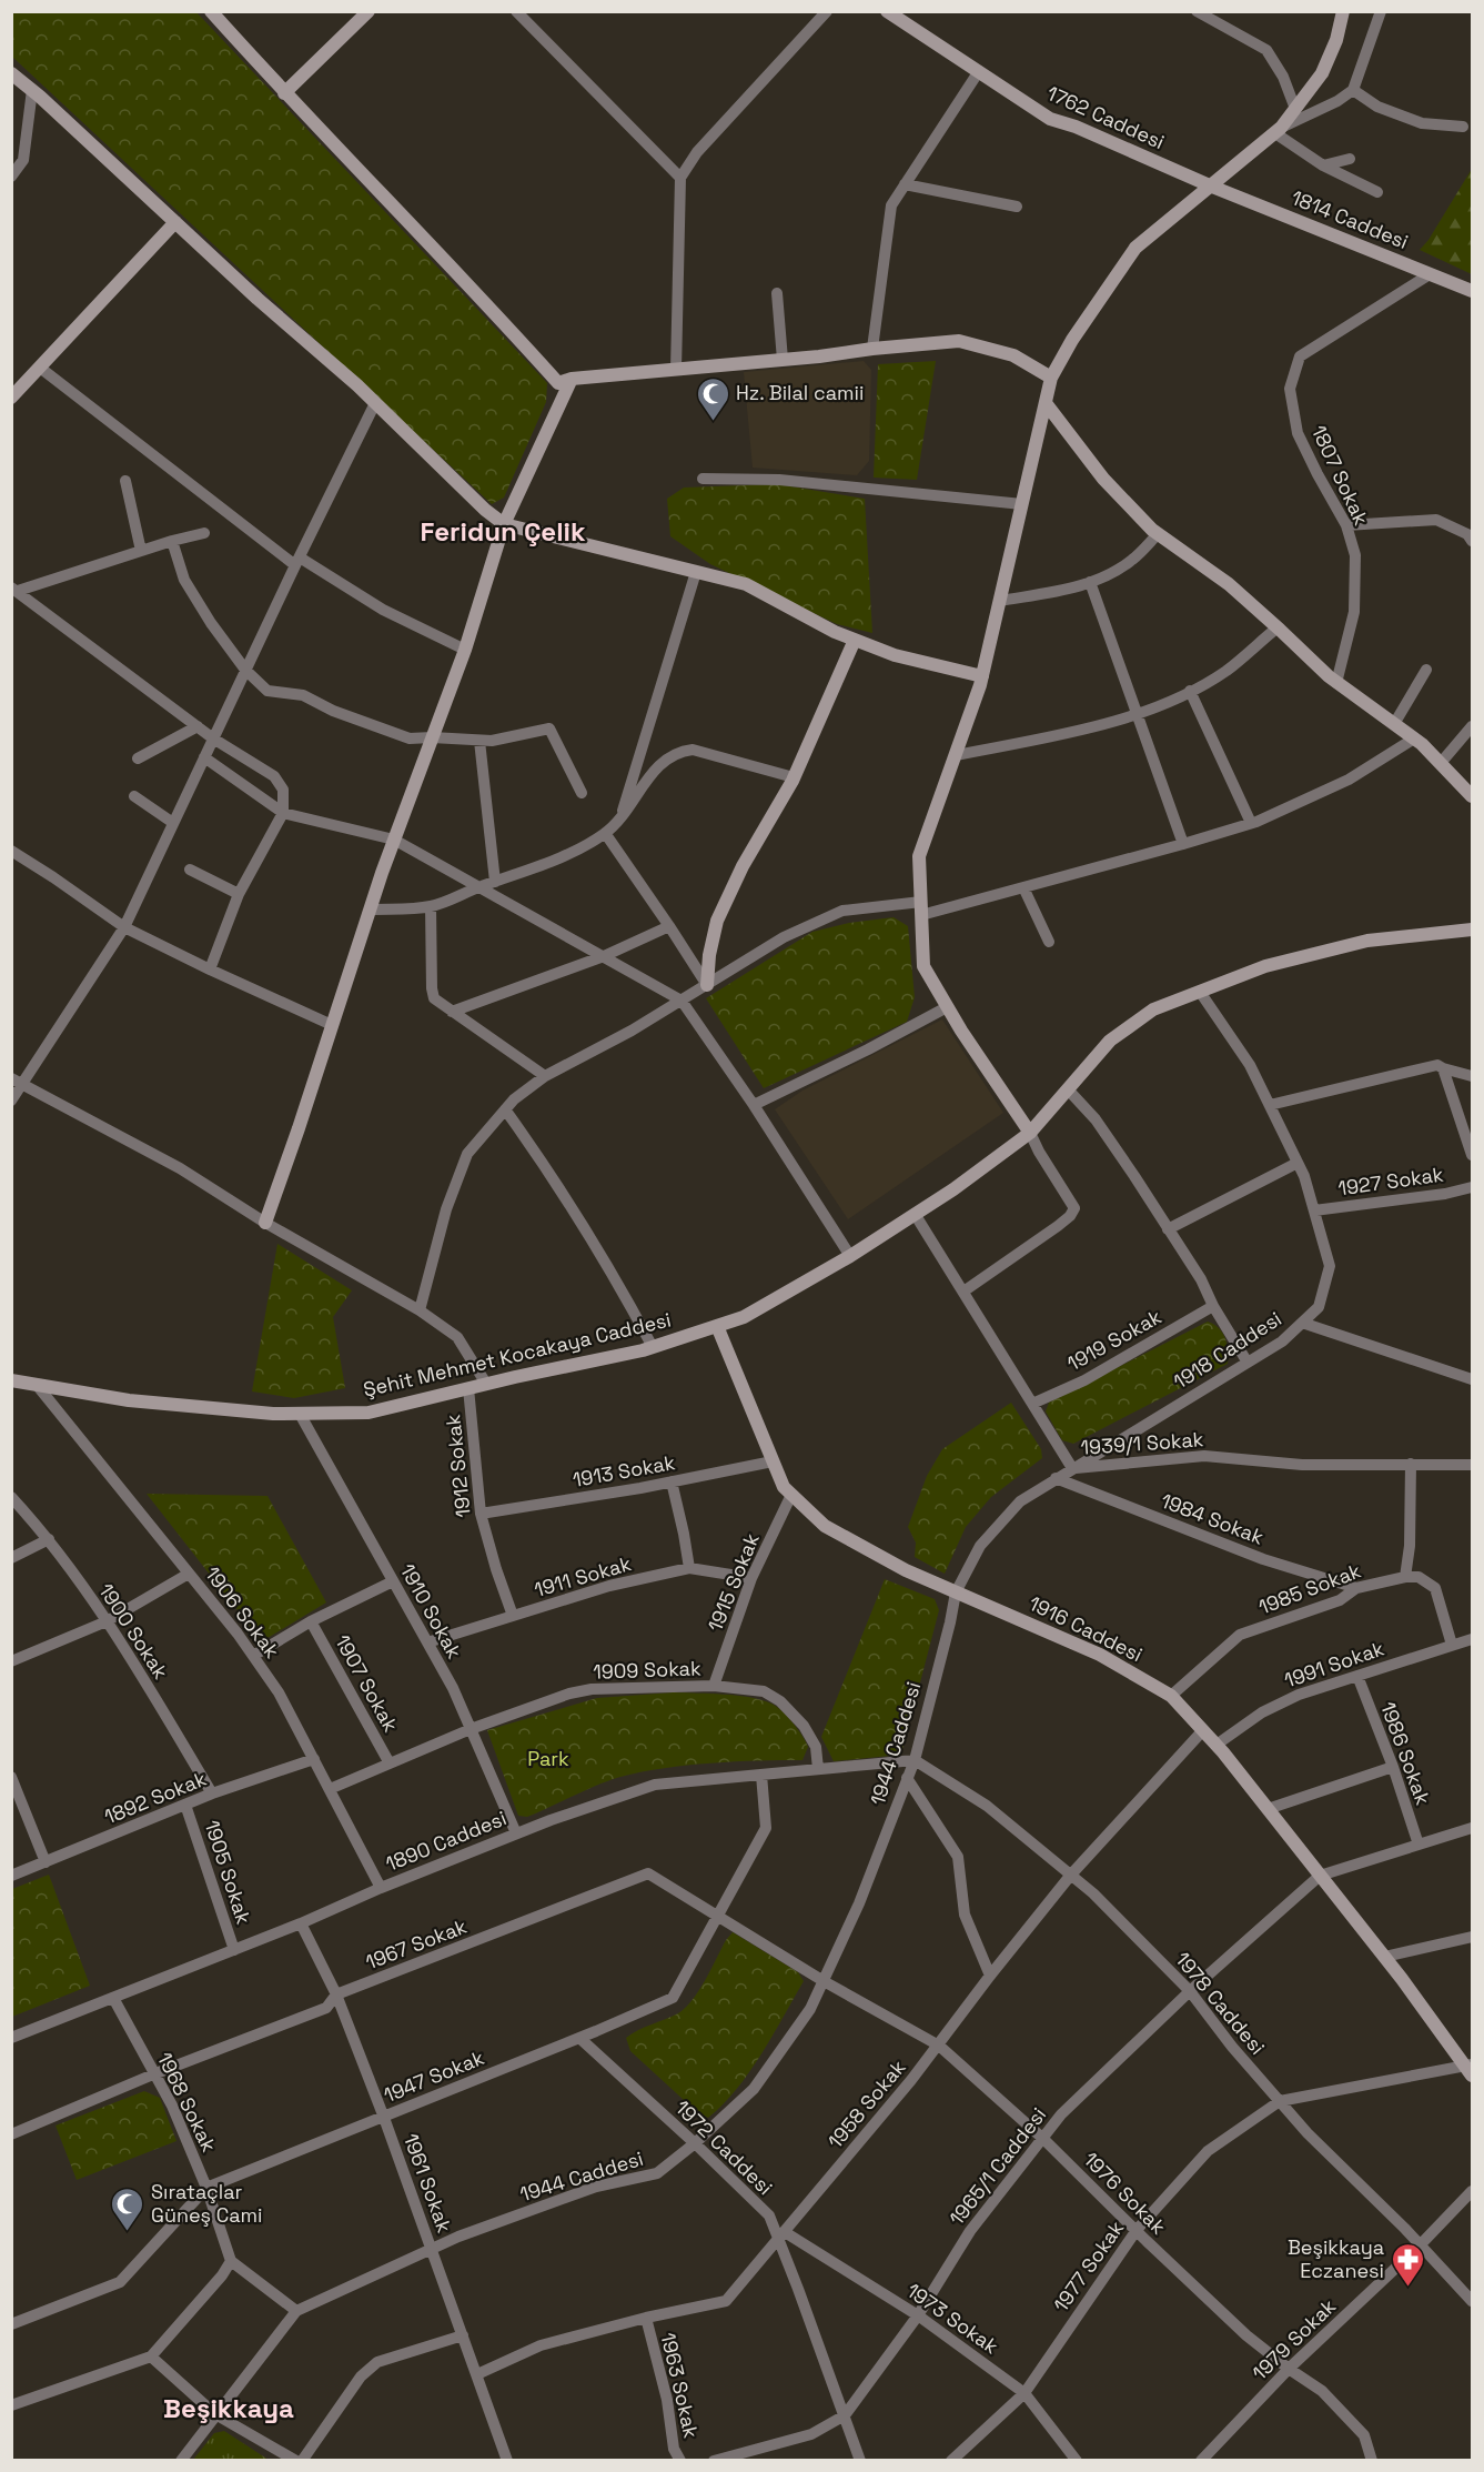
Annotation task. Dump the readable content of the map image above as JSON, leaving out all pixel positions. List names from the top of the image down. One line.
{"streets":{"street":["1762 Caddesi","1814 Caddesi","1807 Sokak","1927 Sokak","1919 Sokak","1918 Caddesi","Şehit Mehmet Kocakaya Caddesi","1939/1 Sokak","1912 Sokak","1913 Sokak","1984 Sokak","1911 Sokak","1915 Sokak","1985 Sokak","1910 Sokak","1906 Sokak","1916 Caddesi","1900 Sokak","1991 Sokak","1909 Sokak","1907 Sokak","1944 Caddesi","1986 Sokak","1892 Sokak","1890 Caddesi","1905 Sokak","1967 Sokak","1978 Caddesi","1947 Sokak","1968 Sokak","1958 Sokak","1972 Caddesi","1965/1 Caddesi","1961 Sokak","1976 Sokak","1977 Sokak","1973 Sokak","1979 Sokak","1963 Sokak"]},"crossings":[["1762 Caddesi","1814 Caddesi"],["1814 Caddesi","1807 Sokak"],["1927 Sokak","1918 Caddesi"],["1919 Sokak","1939/1 Sokak"],["1918 Caddesi","Şehit Mehmet Kocakaya Caddesi"],["1918 Caddesi","1939/1 Sokak"],["1918 Caddesi","1984 Sokak"],["1918 Caddesi","1916 Caddesi"],["1918 Caddesi","1944 Caddesi"],["Şehit Mehmet Kocakaya Caddesi","1939/1 Sokak"],["Şehit Mehmet Kocakaya Caddesi","1912 Sokak"],["Şehit Mehmet Kocakaya Caddesi","1910 Sokak"],["Şehit Mehmet Kocakaya Caddesi","1906 Sokak"],["Şehit Mehmet Kocakaya Caddesi","1916 Caddesi"],["1912 Sokak","1913 Sokak"],["1912 Sokak","1911 Sokak"],["1913 Sokak","1916 Caddesi"],["1984 Sokak","1985 Sokak"],["1911 Sokak","1915 Sokak"],["1911 Sokak","1910 Sokak"],["1915 Sokak","1916 Caddesi"],["1915 Sokak","1909 Sokak"],["1985 Sokak","1916 Caddesi"],["1910 Sokak","1909 Sokak"],["1910 Sokak","1890 Caddesi"],["1906 Sokak","1909 Sokak"],["1906 Sokak","1892 Sokak"],["1906 Sokak","1890 Caddesi"],["1916 Caddesi","1991 Sokak"],["1916 Caddesi","1944 Caddesi"],["1916 Caddesi","1958 Sokak"],["1916 Caddesi","1965/1 Caddesi"],["1916 Caddesi","1977 Sokak"],["1900 Sokak","1892 Sokak"],["1991 Sokak","1986 Sokak"],["1909 Sokak","1907 Sokak"],["1909 Sokak","1890 Caddesi"],["1944 Caddesi","1890 Caddesi"],["1944 Caddesi","1967 Sokak"],["1944 Caddesi","1978 Caddesi"],["1944 Caddesi","1972 Caddesi"],["1944 Caddesi","1961 Sokak"],["1944 Caddesi","1976 Sokak"],["1892 Sokak","1905 Sokak"],["1890 Caddesi","1905 Sokak"],["1890 Caddesi","1978 Caddesi"],["1890 Caddesi","1947 Sokak"],["1890 Caddesi","1968 Sokak"],["1890 Caddesi","1961 Sokak"],["1967 Sokak","1947 Sokak"],["1967 Sokak","1968 Sokak"],["1967 Sokak","1961 Sokak"],["1967 Sokak","1976 Sokak"],["1978 Caddesi","1958 Sokak"],["1978 Caddesi","1965/1 Caddesi"],["1978 Caddesi","1977 Sokak"],["1978 Caddesi","1979 Sokak"],["1947 Sokak","1968 Sokak"],["1947 Sokak","1972 Caddesi"],["1947 Sokak","1961 Sokak"],["1958 Sokak","1972 Caddesi"],["1958 Sokak","1961 Sokak"],["1958 Sokak","1976 Sokak"],["1958 Sokak","1973 Sokak"],["1958 Sokak","1963 Sokak"],["1972 Caddesi","1965/1 Caddesi"],["1972 Caddesi","1973 Sokak"],["1965/1 Caddesi","1976 Sokak"],["1965/1 Caddesi","1973 Sokak"],["1976 Sokak","1977 Sokak"],["1976 Sokak","1979 Sokak"],["1977 Sokak","1973 Sokak"]],"districts":["Feridun Çelik","Beşikkaya"],"parks":["Park"],"places":{"mosque":["Hz. Bilal camii","Sırataçlar Güneş Cami"],"pharmacy":["Beşikkaya Eczanesi"]}}
